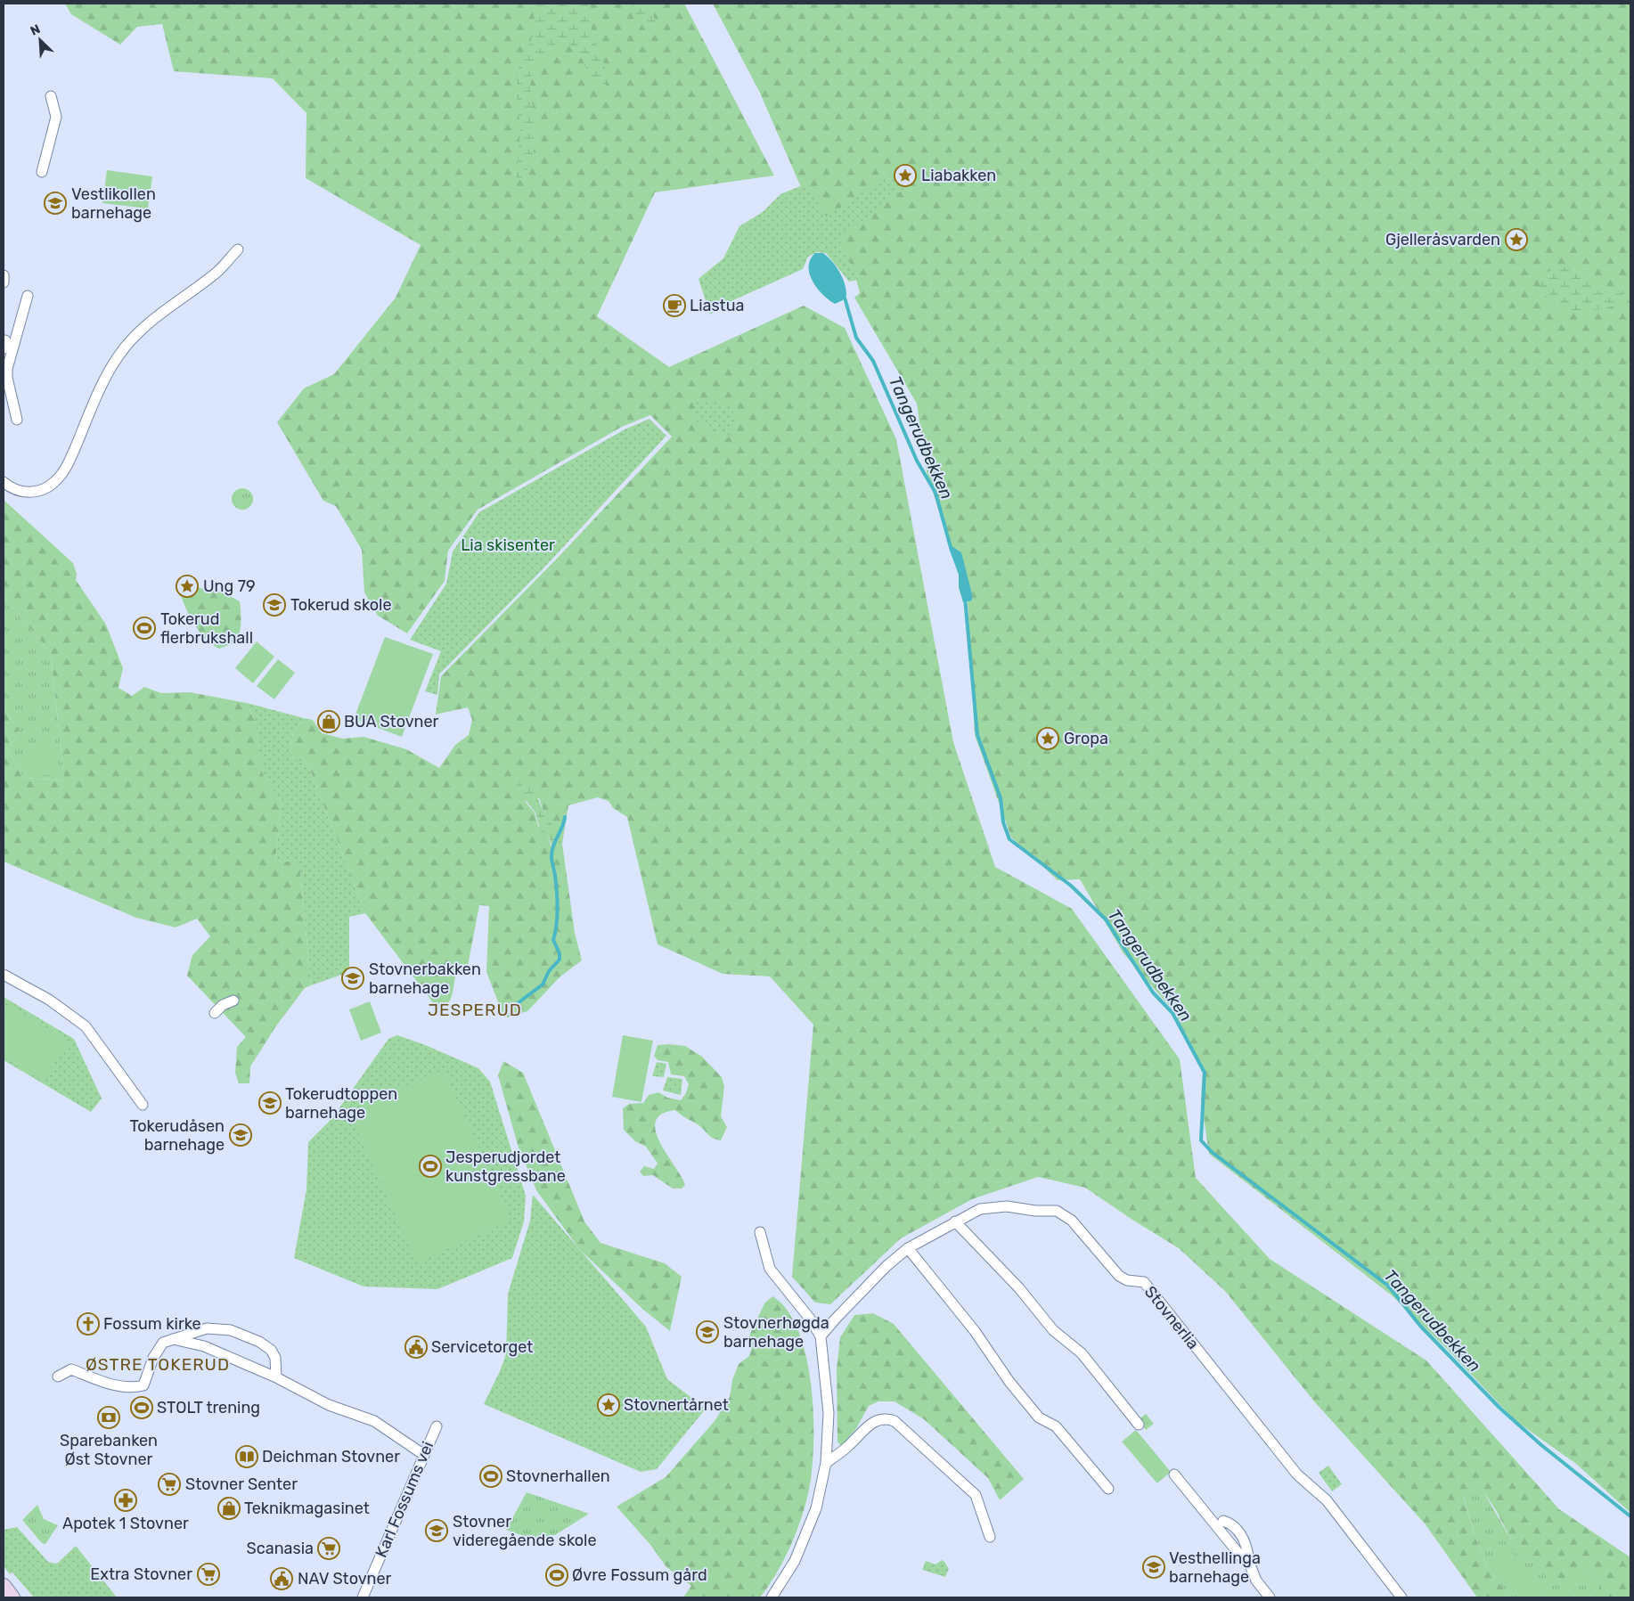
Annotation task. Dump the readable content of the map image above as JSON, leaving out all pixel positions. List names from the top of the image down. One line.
{"streets":{"street":["Stovnerlia","Karl Fossums vei"]},"districts":["JESPERUD","ØSTRE TOKERUD"],"water":["Tangerudbekken"],"parks":["Lia skisenter"],"places":{"place":["Liabakken","Gjelleråsvarden","Ung 79","Gropa","Stovnertårnet"],"school or university":["Vestlikollen barnehage","Tokerud skole","Stovnerbakken barnehage","Tokerudtoppen barnehage","Tokerudåsen barnehage","Stovnerhøgda barnehage","Stovner videregående skole","Vesthellinga barnehage"],"cafe":["Liastua"],"sports":["Tokerud flerbrukshall","Jesperudjordet kunstgressbane","STOLT trening","Stovnerhallen","Øvre Fossum gård"],"shop":["BUA Stovner","Teknikmagasinet"],"church":["Fossum kirke"],"public building":["Servicetorget","NAV Stovner"],"bank":["Sparebanken Øst Stovner"],"library":["Deichman Stovner"],"supermarket":["Stovner Senter","Scanasia","Extra Stovner"],"pharmacy":["Apotek 1 Stovner"]},"north":"top left"}
